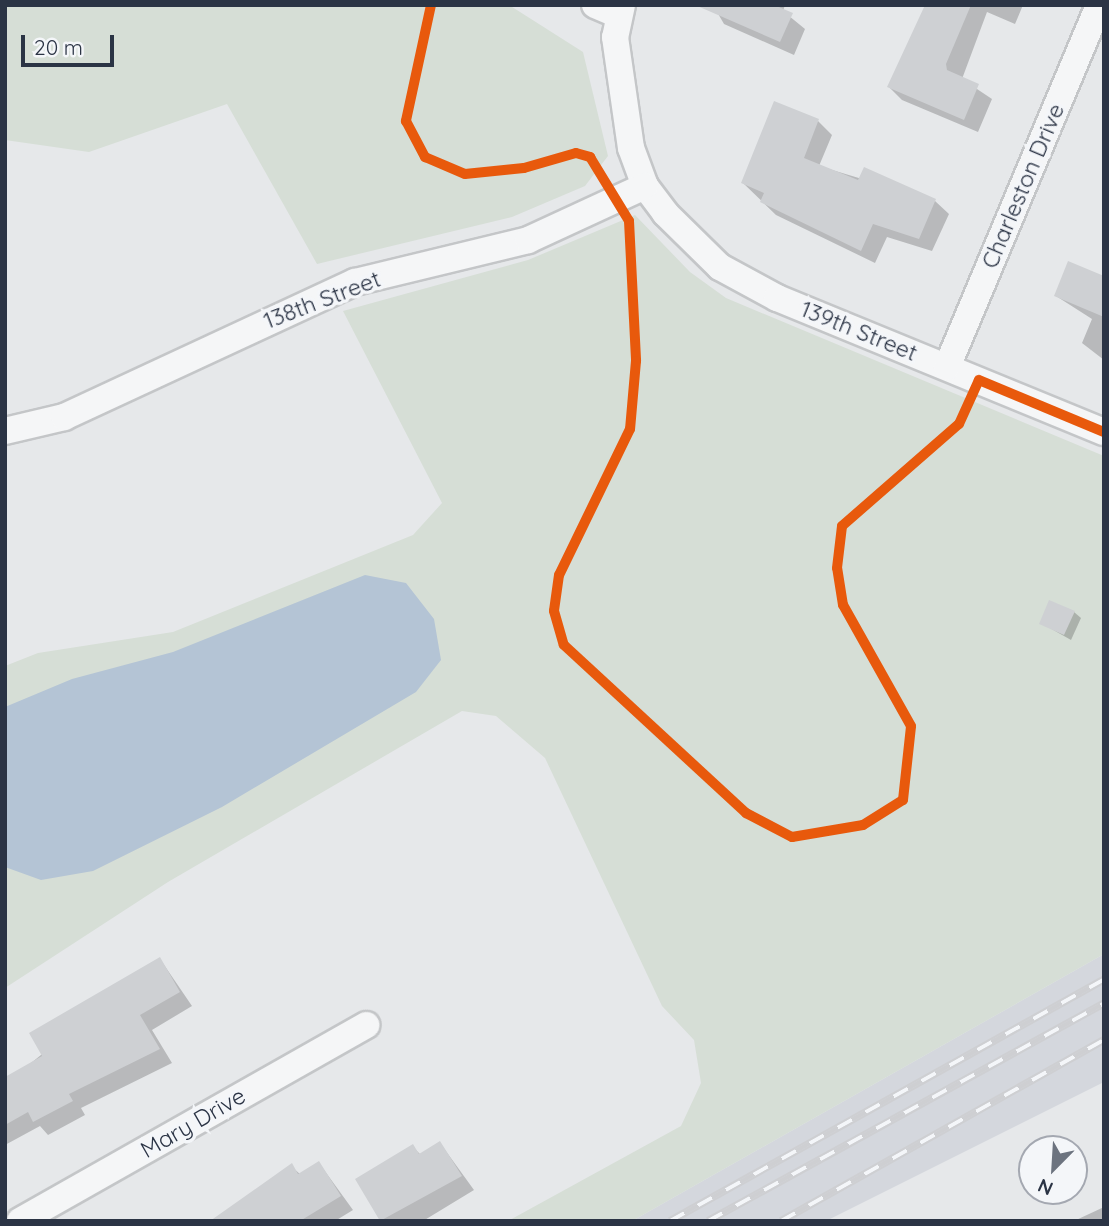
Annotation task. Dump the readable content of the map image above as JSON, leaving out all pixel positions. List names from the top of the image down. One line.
{"streets":{"street":["Charleston Drive","138th Street","139th Street","Mary Drive"]},"crossings":[["Charleston Drive","139th Street"],["138th Street","139th Street"]],"scale_bar":"20 m","north":"bottom left"}
